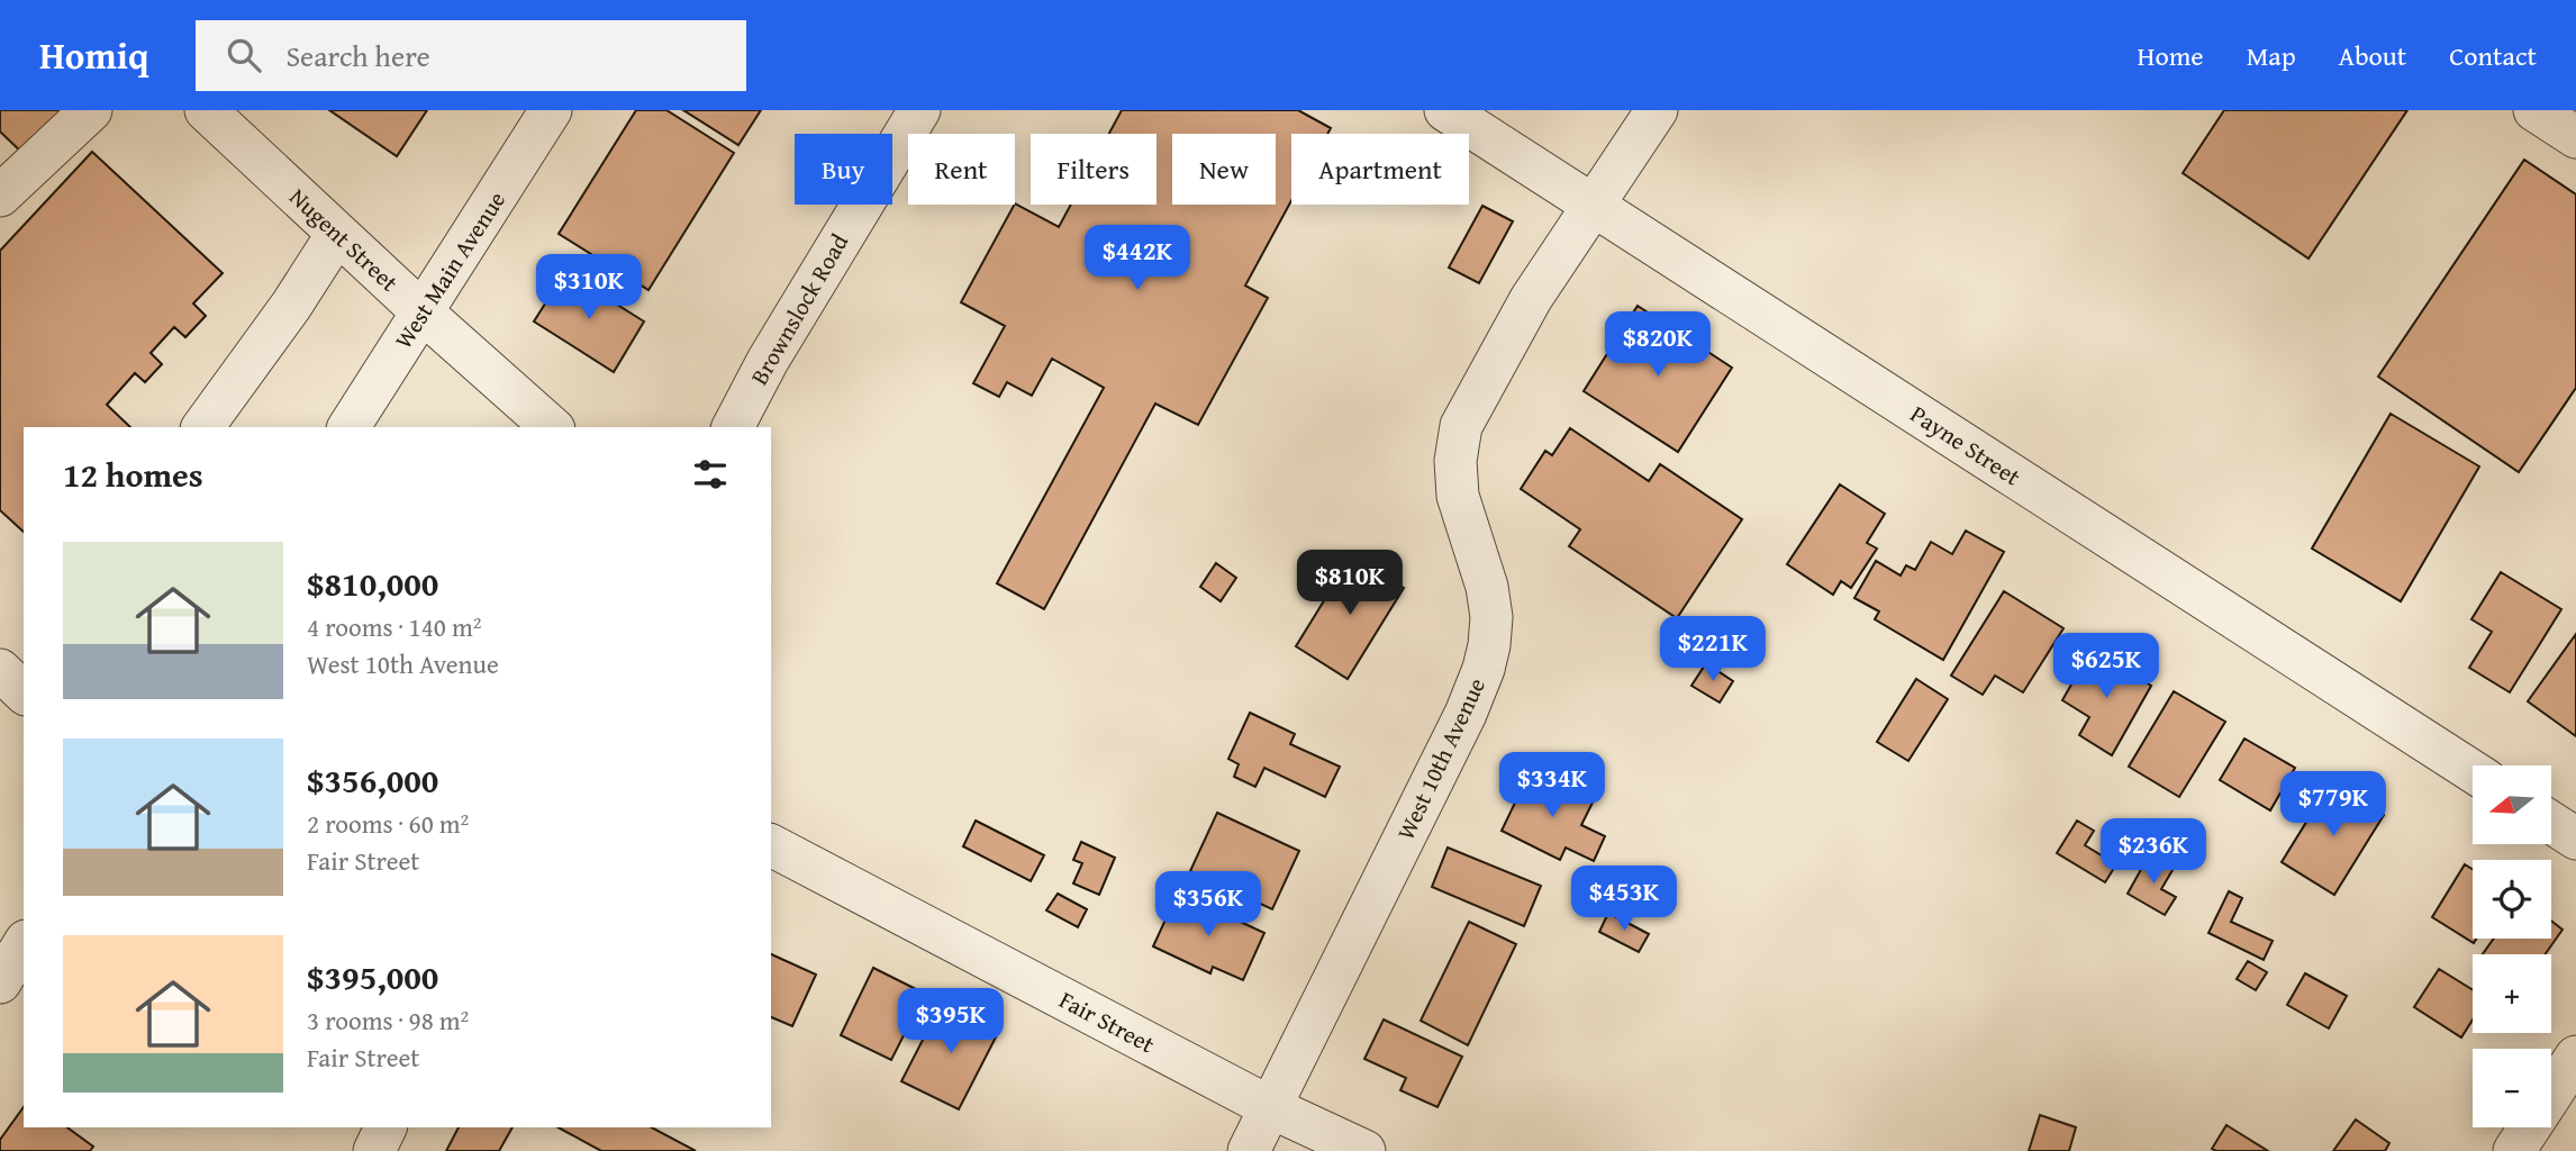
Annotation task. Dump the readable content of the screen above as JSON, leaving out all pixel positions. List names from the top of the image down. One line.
{"streets":{"street":["Nugent Street","West Main Avenue","Brownslock Road","Payne Street","West 10th Avenue","Fair Street"]},"crossings":[["Nugent Street","West Main Avenue"],["Payne Street","West 10th Avenue"],["West 10th Avenue","Fair Street"]],"north":"left","page":{"header":"Homiq","search":"Search here","nav":["Home","Map","About","Contact"],"chip":["Buy","Rent","Filters","New","Apartment"],"price":["$442K","$310K","$820K","$810K","$221K","$625K","$334K","$779K","$236K","$453K","$356K","$395K"],"heading":"12 homes","list":[{"name":"$810,000","note":"4 rooms · 140 m² · West 10th Avenue"},{"name":"$356,000","note":"2 rooms · 60 m² · Fair Street"},{"name":"$395,000","note":"3 rooms · 98 m² · Fair Street"}],"map_buttons":["+","−"]}}
